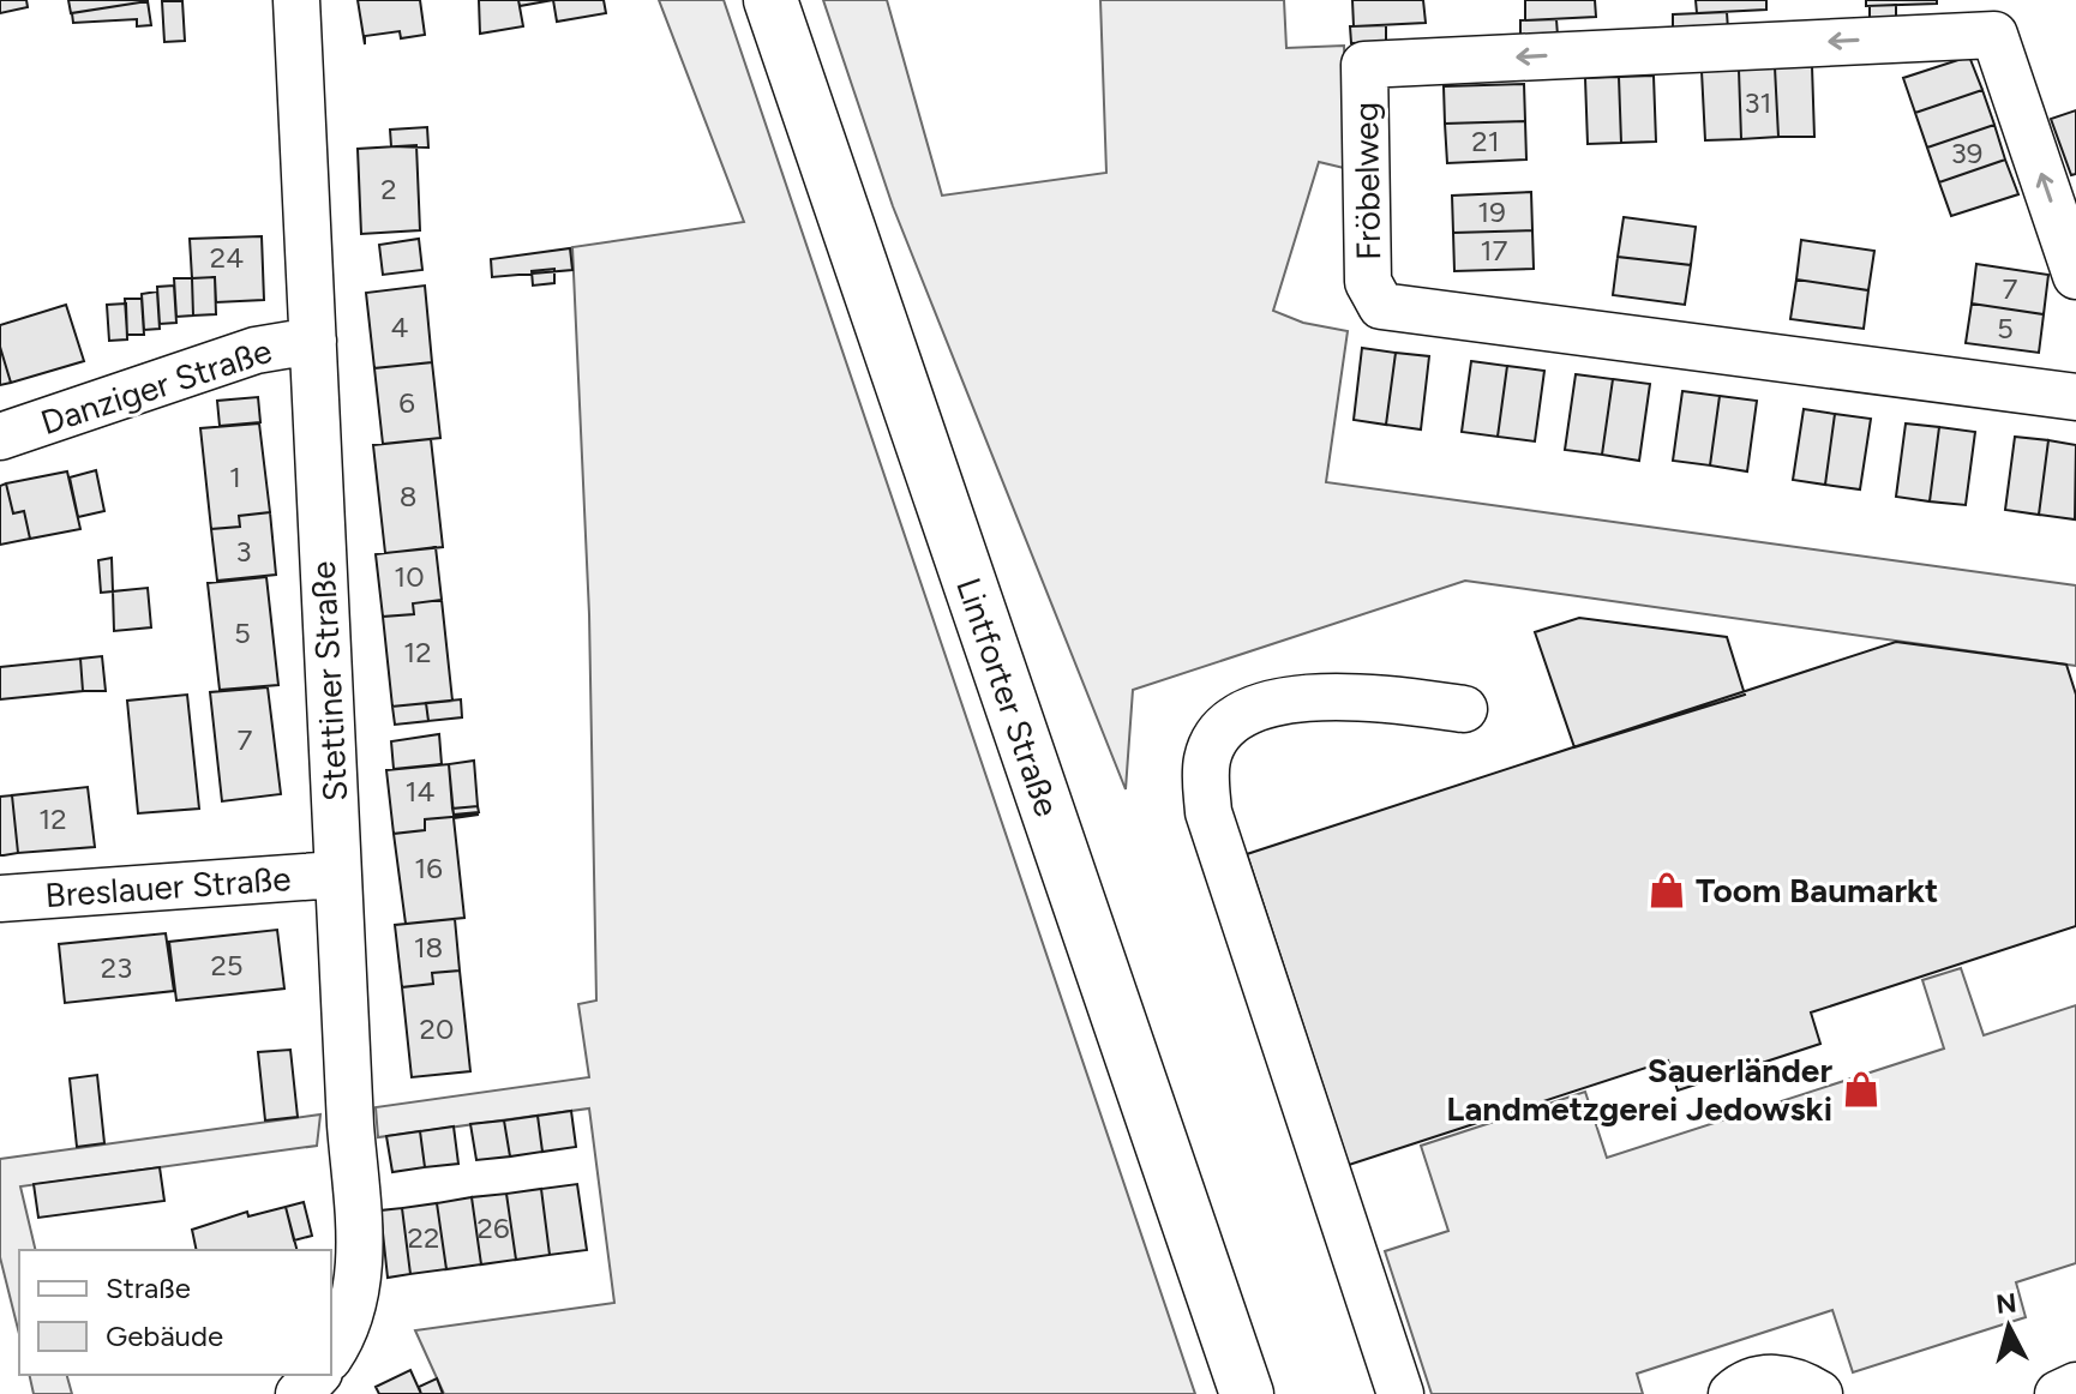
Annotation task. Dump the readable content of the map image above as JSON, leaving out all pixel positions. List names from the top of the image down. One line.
{"streets":{"main road":["Lintforter Straße"],"street":["Fröbelweg","Danziger Straße","Stettiner Straße","Breslauer Straße"]},"crossings":[["Danziger Straße","Stettiner Straße"],["Stettiner Straße","Breslauer Straße"]],"places":{"shop":["Toom Baumarkt","Sauerländer Landmetzgerei Jedowski"]},"house_numbers":["31","21","39","2","19","17","24","7","4","5","6","1","8","3","10","5","12","7","14","12","16","18","25","23","20","26","22"],"legend":["Straße","Gebäude"],"north":"top"}
